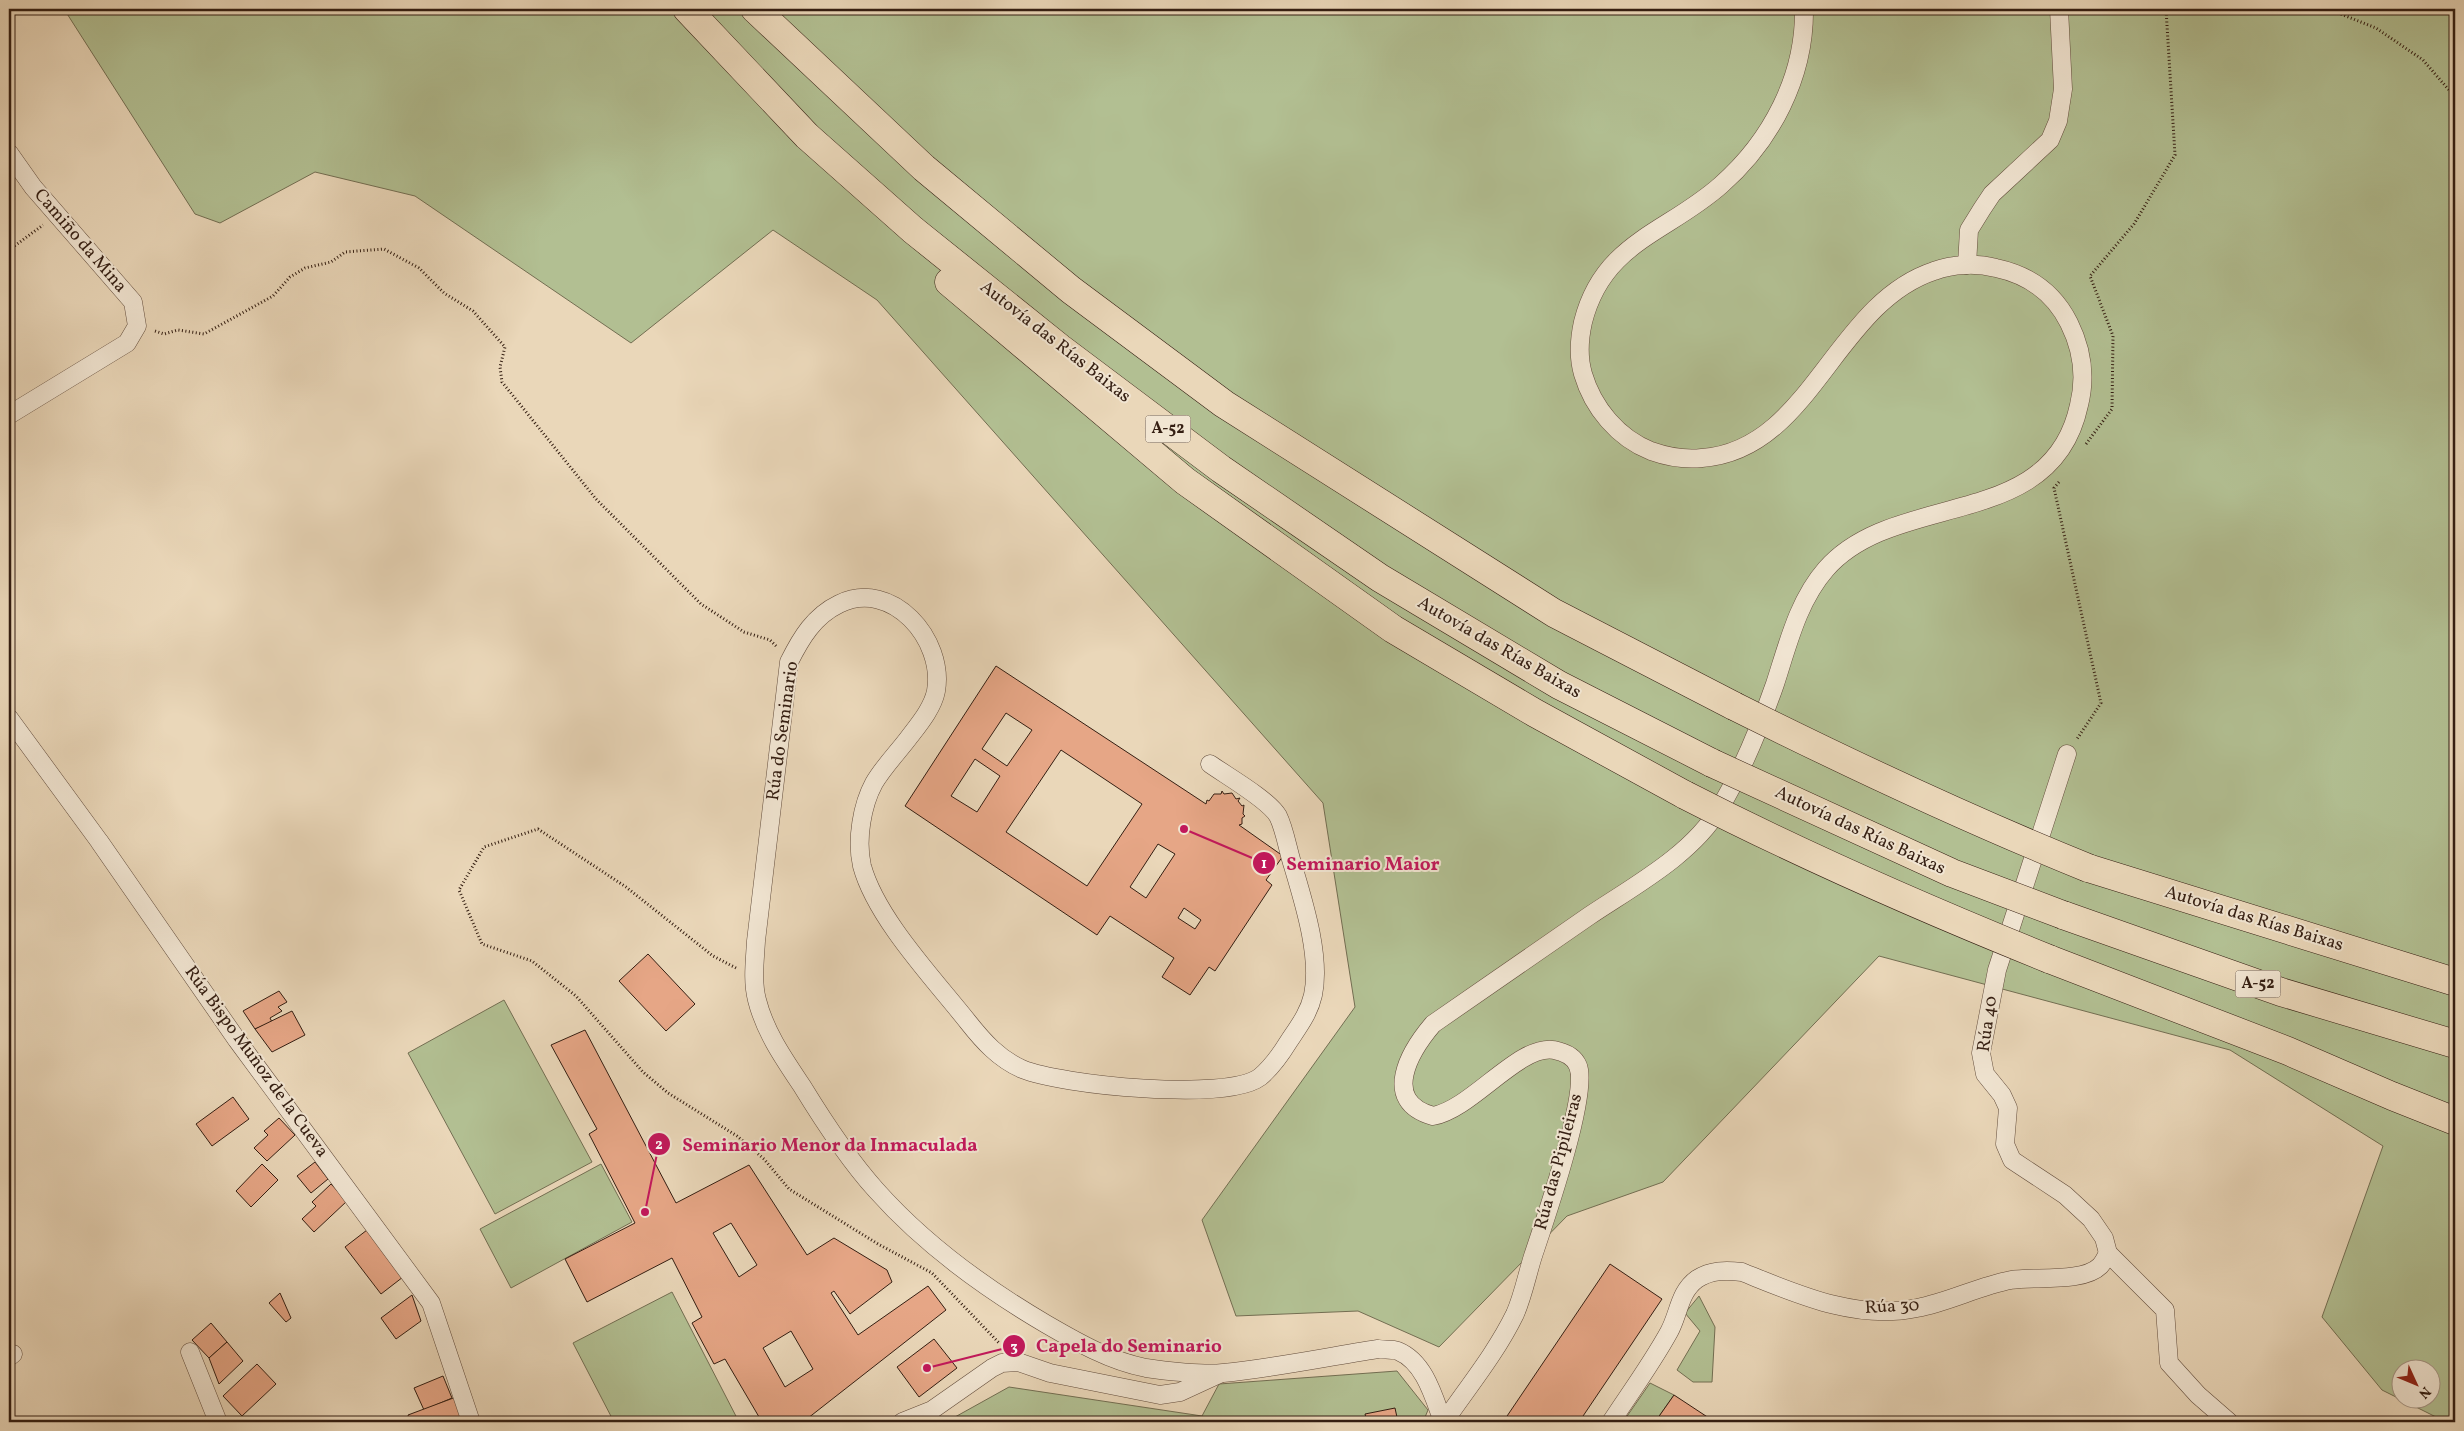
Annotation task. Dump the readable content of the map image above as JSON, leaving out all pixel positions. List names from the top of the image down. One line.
{"streets":{"highway":["Autovía das Rías Baixas","A-52"],"street":["Camiño da Mina","Rúa do Seminario","Rúa 40","Rúa Bispo Muñoz de la Cueva","Rúa das Pipileiras","Rúa 30"]},"crossings":[["Rúa do Seminario","Rúa das Pipileiras"],["Rúa 40","Rúa 30"]],"places":["Seminario Maior","Seminario Menor da Inmaculada","Capela do Seminario"],"north":"bottom right"}
